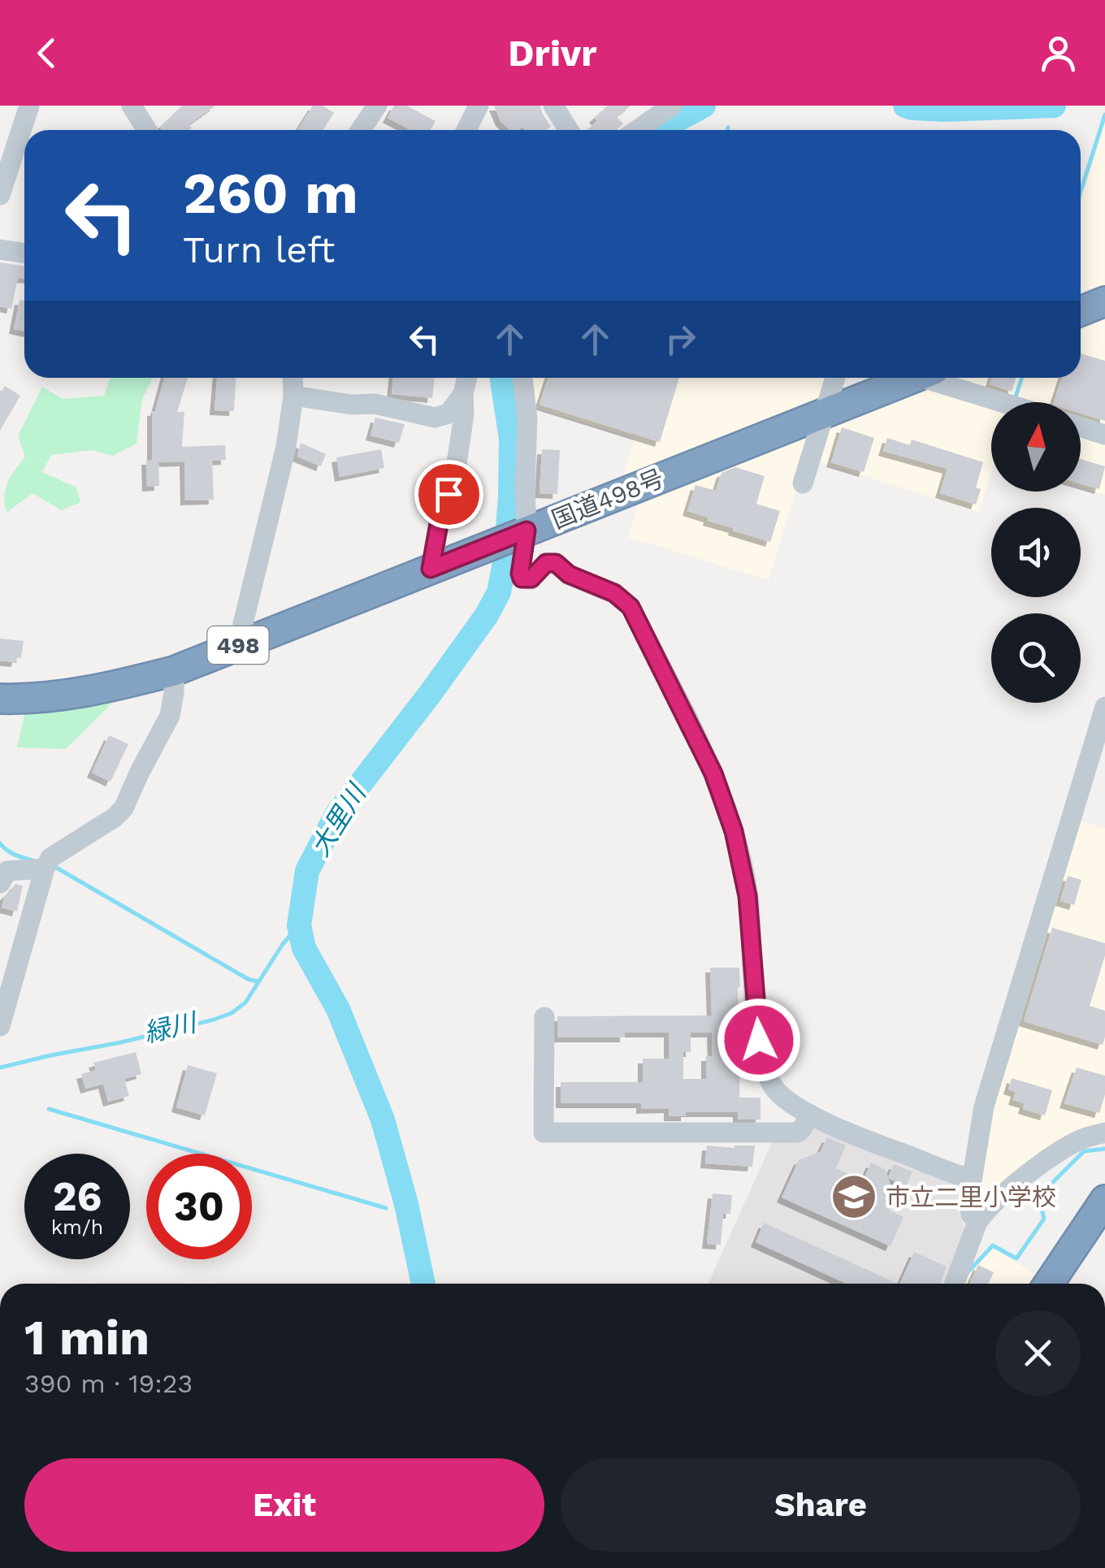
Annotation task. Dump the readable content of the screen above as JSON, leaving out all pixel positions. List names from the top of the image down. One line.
{"streets":{"highway":["国道498号","498"]},"water":["大里川","緑川"],"places":{"school or university":["市立二里小学校"]},"north":"top","page":{"header":"Drivr","turn":["260 m","Turn left"],"speed":"26 km/h","limit":"30","heading":["1 min","390 m · 19:23"],"buttons":["Exit","Share"]}}
